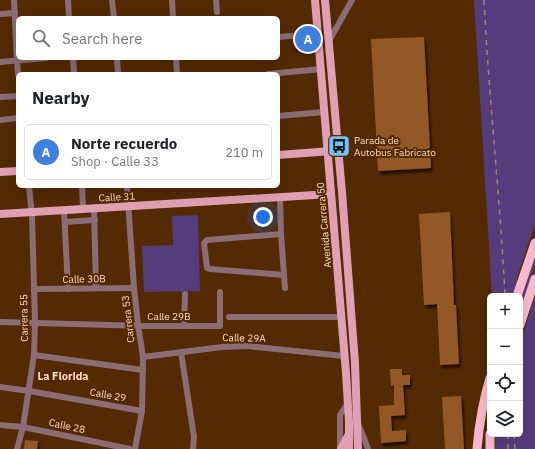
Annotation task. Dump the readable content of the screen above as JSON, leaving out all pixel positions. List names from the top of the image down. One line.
{"streets":{"main road":["Calle 31","Avenida Carrera 50"],"street":["Calle 30B","Calle 29B","Carrera 55","Carrera 53","Calle 29A","Calle 29","Calle 28"]},"crossings":[["Calle 31","Avenida Carrera 50"],["Calle 31","Carrera 55"],["Calle 31","Carrera 53"],["Avenida Carrera 50","Calle 29A"],["Calle 30B","Carrera 55"],["Calle 30B","Carrera 53"],["Calle 29B","Carrera 55"],["Calle 29B","Carrera 53"],["Carrera 55","Calle 29"],["Carrera 55","Calle 28"],["Carrera 53","Calle 29A"],["Carrera 53","Calle 29"]],"districts":["La Florida"],"places":{"bus stop":["Parada de Autobus Fabricato"]},"page":{"search":"Search here","pins":"A","heading":"Nearby","list":[{"mark":"A","name":"Norte recuerdo","note":"Shop · Calle 33","value":"210 m"}],"map_buttons":["+","−"]}}
